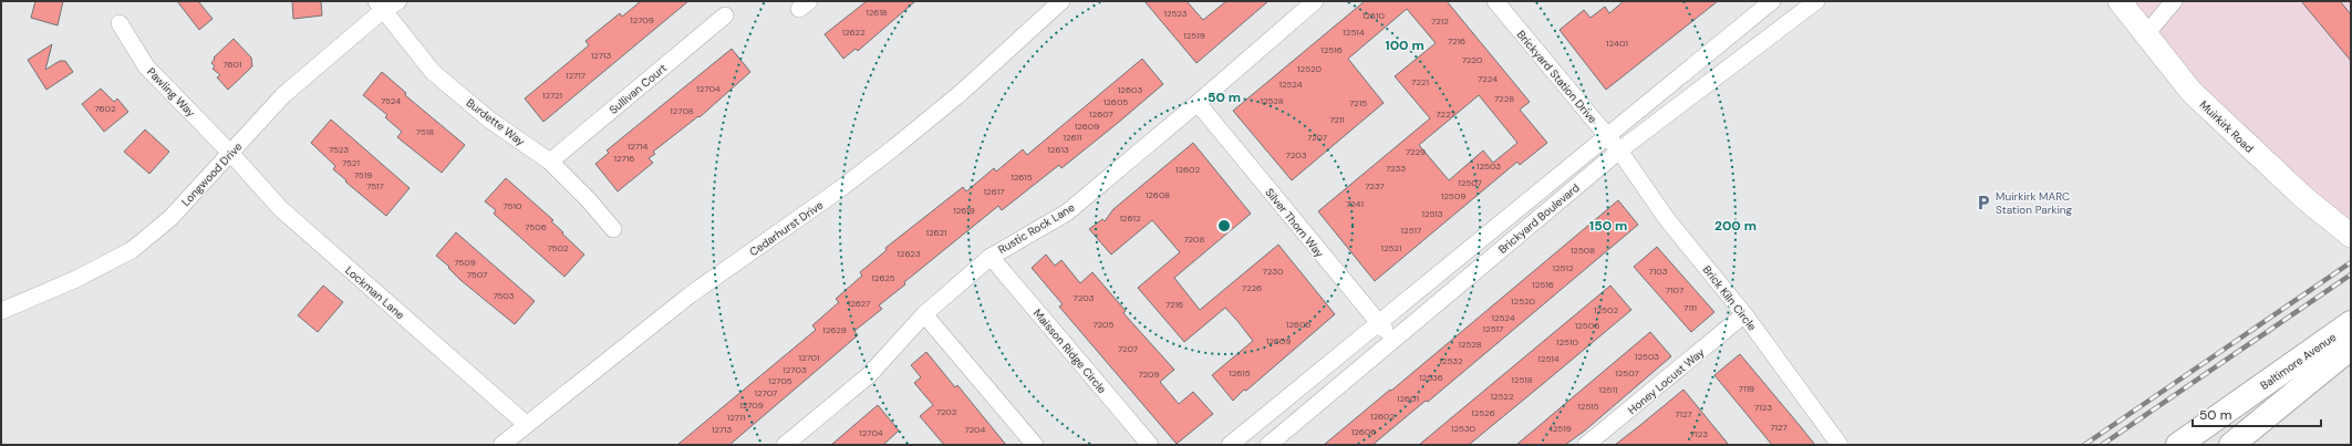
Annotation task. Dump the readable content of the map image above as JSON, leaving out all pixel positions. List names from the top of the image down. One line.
{"streets":{"main road":["Muirkirk Road","Baltimore Avenue"],"street":["Brickyard Station Drive","Sullivan Court","Pawling Way","Burdette Way","Longwood Drive","Brickyard Boulevard","Silver Thorn Way","Cedarhurst Drive","Rustic Rock Lane","Lockman Lane","Brick Kiln Circle","Maisson Ridge Circle","Honey Locust Way"]},"crossings":[["Brickyard Station Drive","Brickyard Boulevard"],["Brickyard Station Drive","Brick Kiln Circle"],["Sullivan Court","Burdette Way"],["Pawling Way","Longwood Drive"],["Pawling Way","Lockman Lane"],["Burdette Way","Longwood Drive"],["Longwood Drive","Lockman Lane"],["Brickyard Boulevard","Silver Thorn Way"],["Brickyard Boulevard","Brick Kiln Circle"],["Silver Thorn Way","Rustic Rock Lane"],["Cedarhurst Drive","Lockman Lane"],["Rustic Rock Lane","Maisson Ridge Circle"],["Brick Kiln Circle","Honey Locust Way"]],"places":{"parking":["Muirkirk MARC Station Parking"]},"house_numbers":["12618","12523","12510","12709","7212","12622","12514","12519","7216","12401","12516","12713","7220","7601","12520","12717","7224","7221","12524","12704","12603","12721","7228","7524","12528","12605","7215","7602","12708","12607","7227","7211","12609","7518","12611","7207","12714","7523","12613","7229","7203","12716","7521","12503","7233","12602","7519","12615","12507","7517","7237","12617","12608","12509","7241","7510","12619","12513","12612","7506","12517","12621","7208","7502","12521","12508","12623","7509","12512","7230","7103","7507","12625","12516","7226","7107","7503","7203","12520","12627","7216","7111","12502","12524","7205","12605","12506","12517","12629","12609","12510","12528","7207","12503","12701","12514","12532","12703","12615","12507","7209","12536","12518","12705","7119","12511","12707","12522","12601","12709","12515","7123","7202","12526","7127","12602","12711","7127","12530","12519","12713","7204","12606","12704","7123"],"scale_bar":"50 m","rings":["100 m","50 m","150 m","200 m"]}
